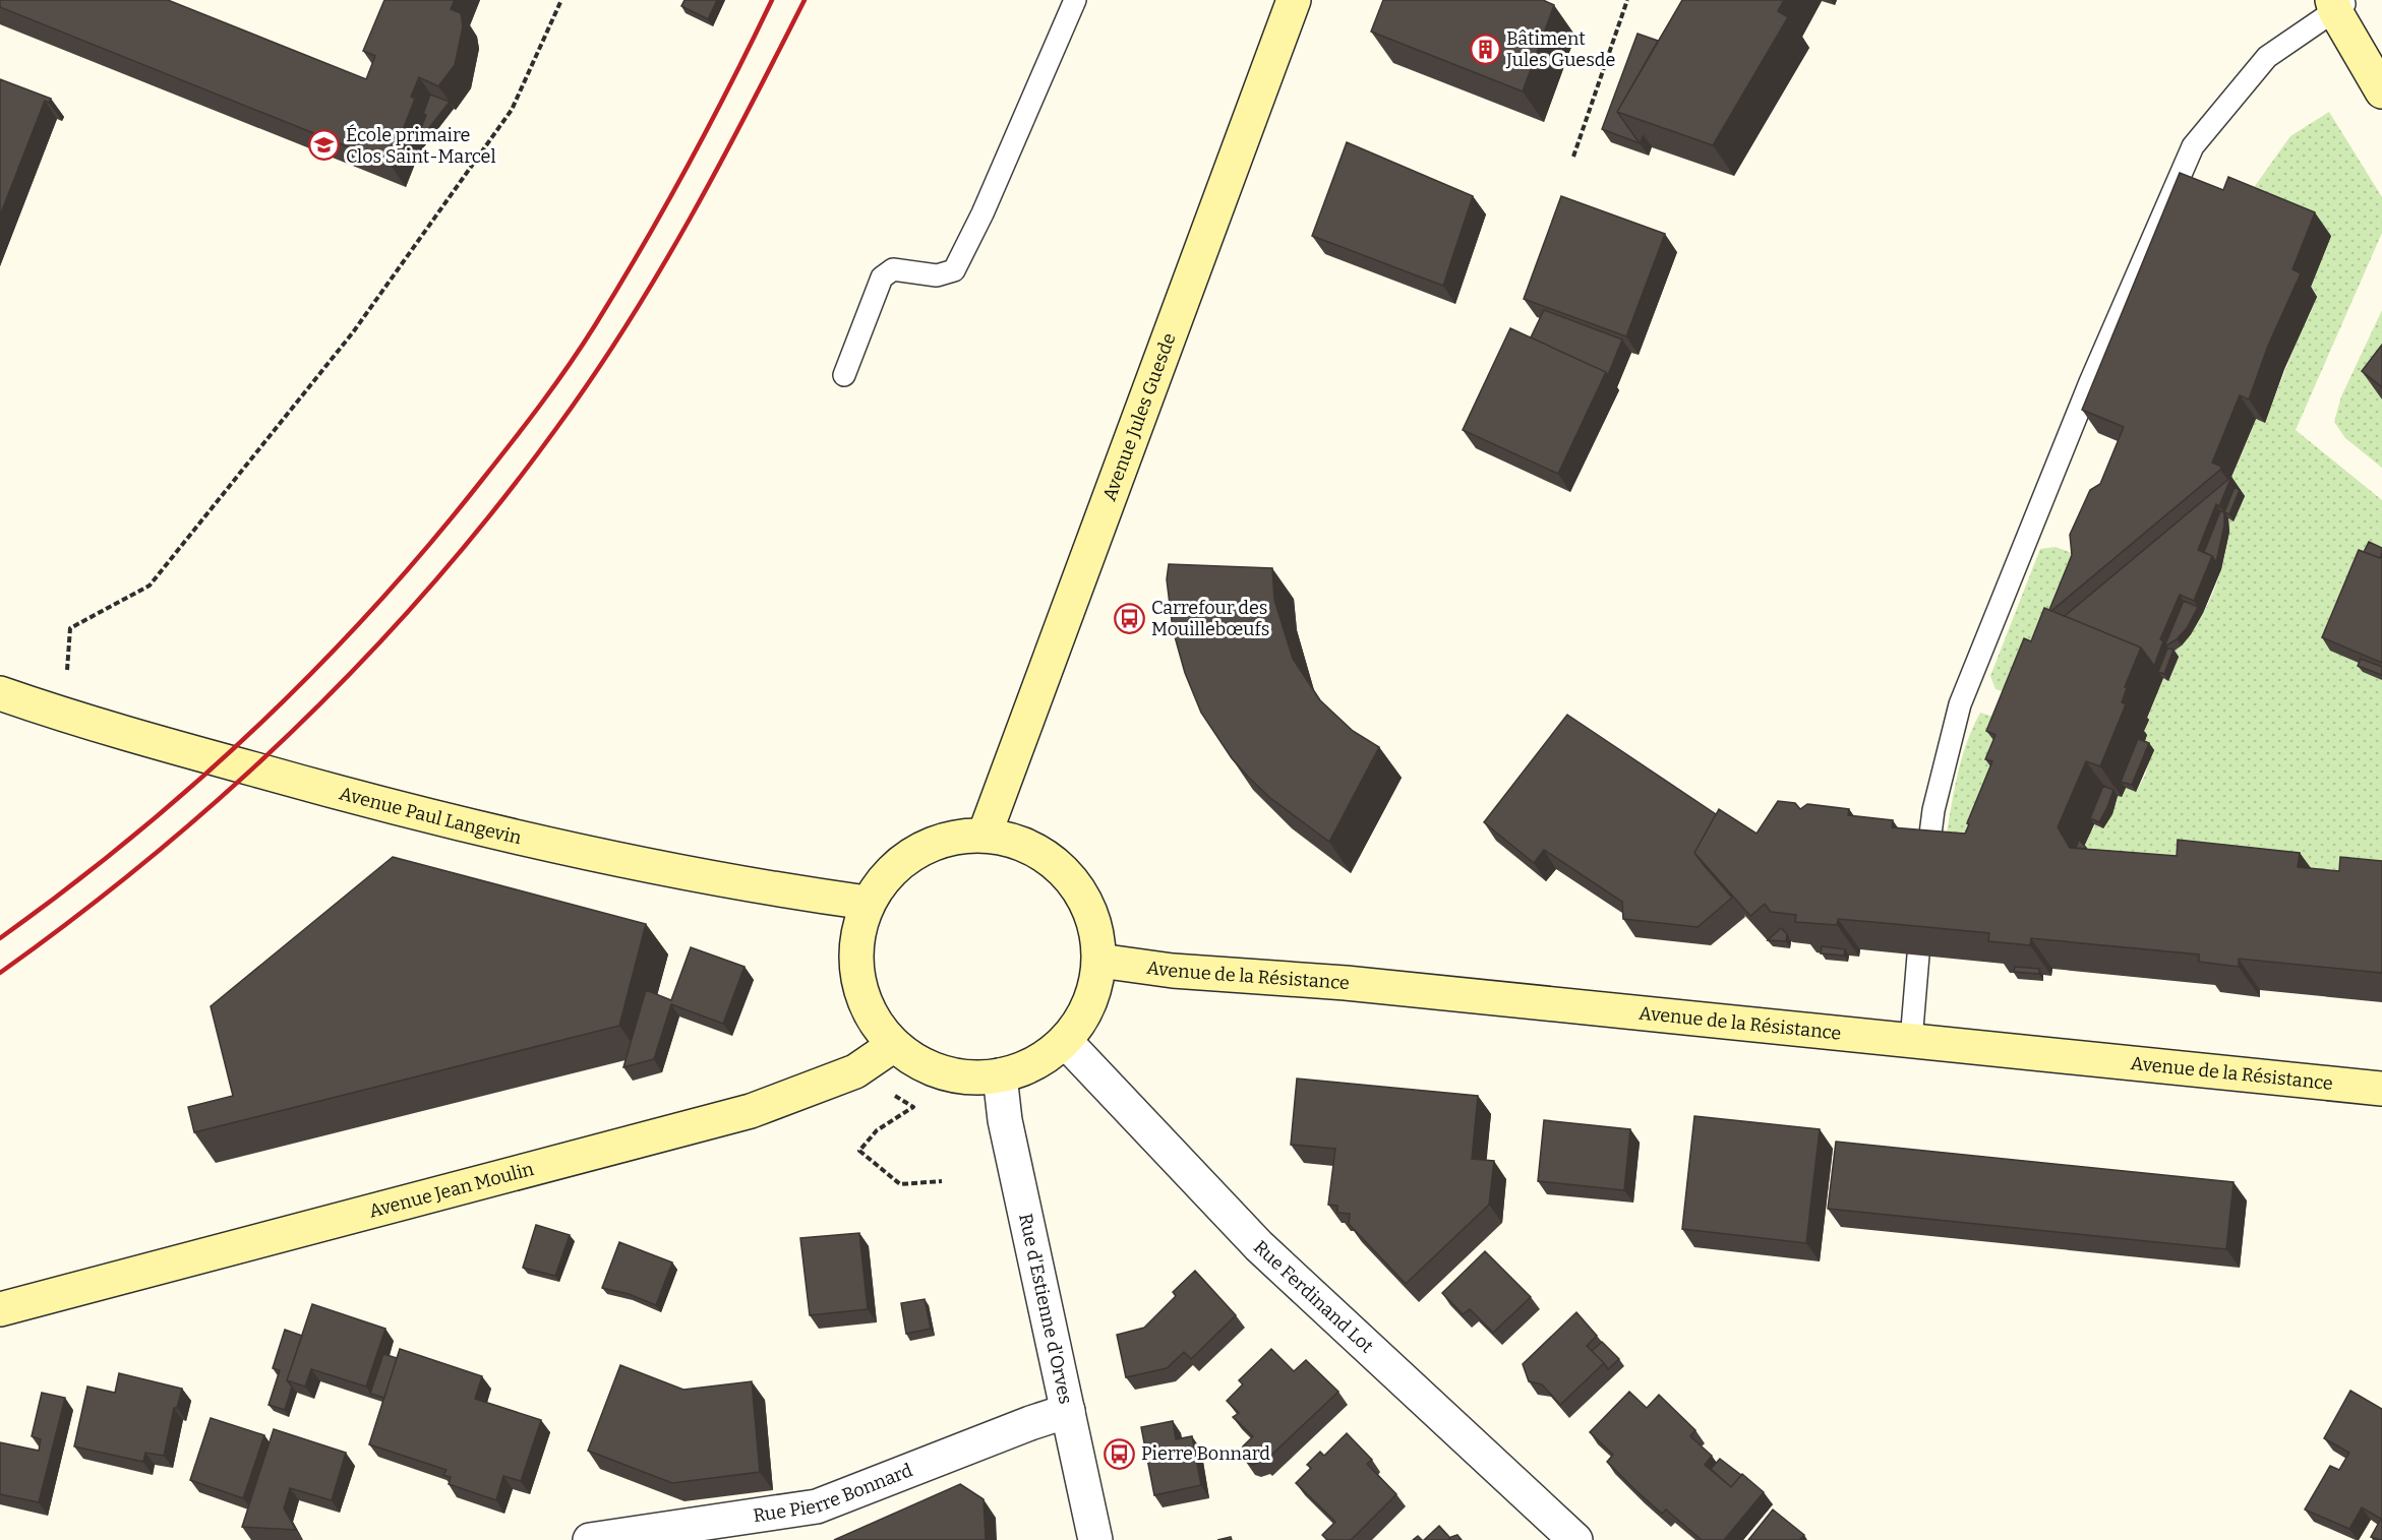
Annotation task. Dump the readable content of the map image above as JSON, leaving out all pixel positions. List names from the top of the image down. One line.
{"streets":{"main road":["Avenue Jules Guesde","Avenue Paul Langevin","Avenue de la Résistance","Avenue Jean Moulin"],"street":["Rue Ferdinand Lot","Rue d'Estienne d'Orves","Rue Pierre Bonnard"]},"crossings":[["Rue d'Estienne d'Orves","Rue Pierre Bonnard"]],"places":{"building":["Bâtiment Jules Guesde"],"school or university":["École primaire Clos Saint-Marcel"],"bus stop":["Carrefour des Mouillebœufs","Pierre Bonnard"]}}
